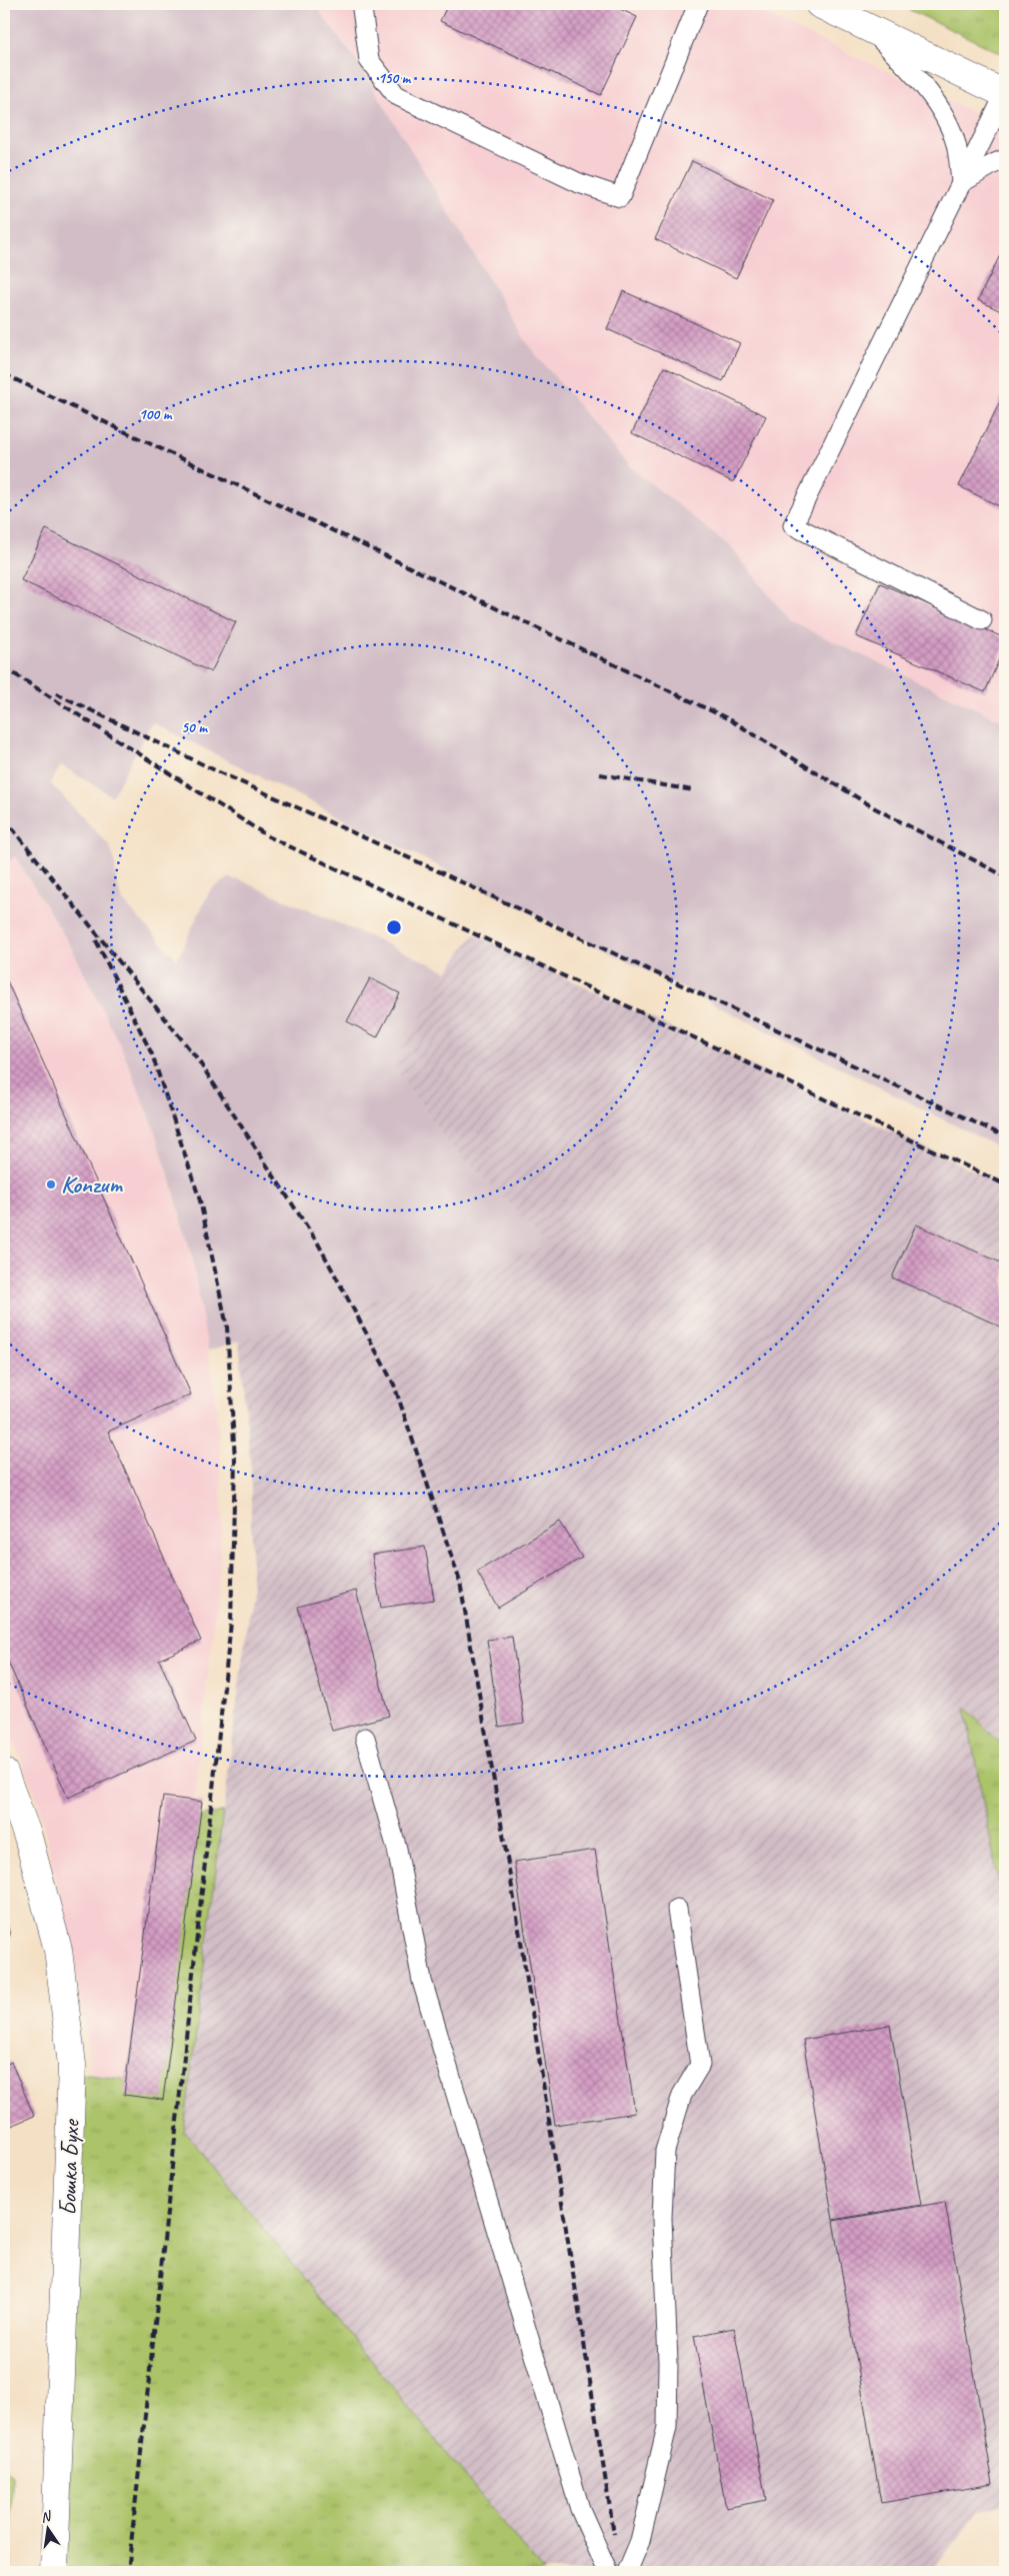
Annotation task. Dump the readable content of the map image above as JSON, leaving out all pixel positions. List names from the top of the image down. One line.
{"streets":{"street":["Бошка Бухе"]},"places":["Konzum"],"north":"top","rings":["150 m","100 m","50 m"]}
